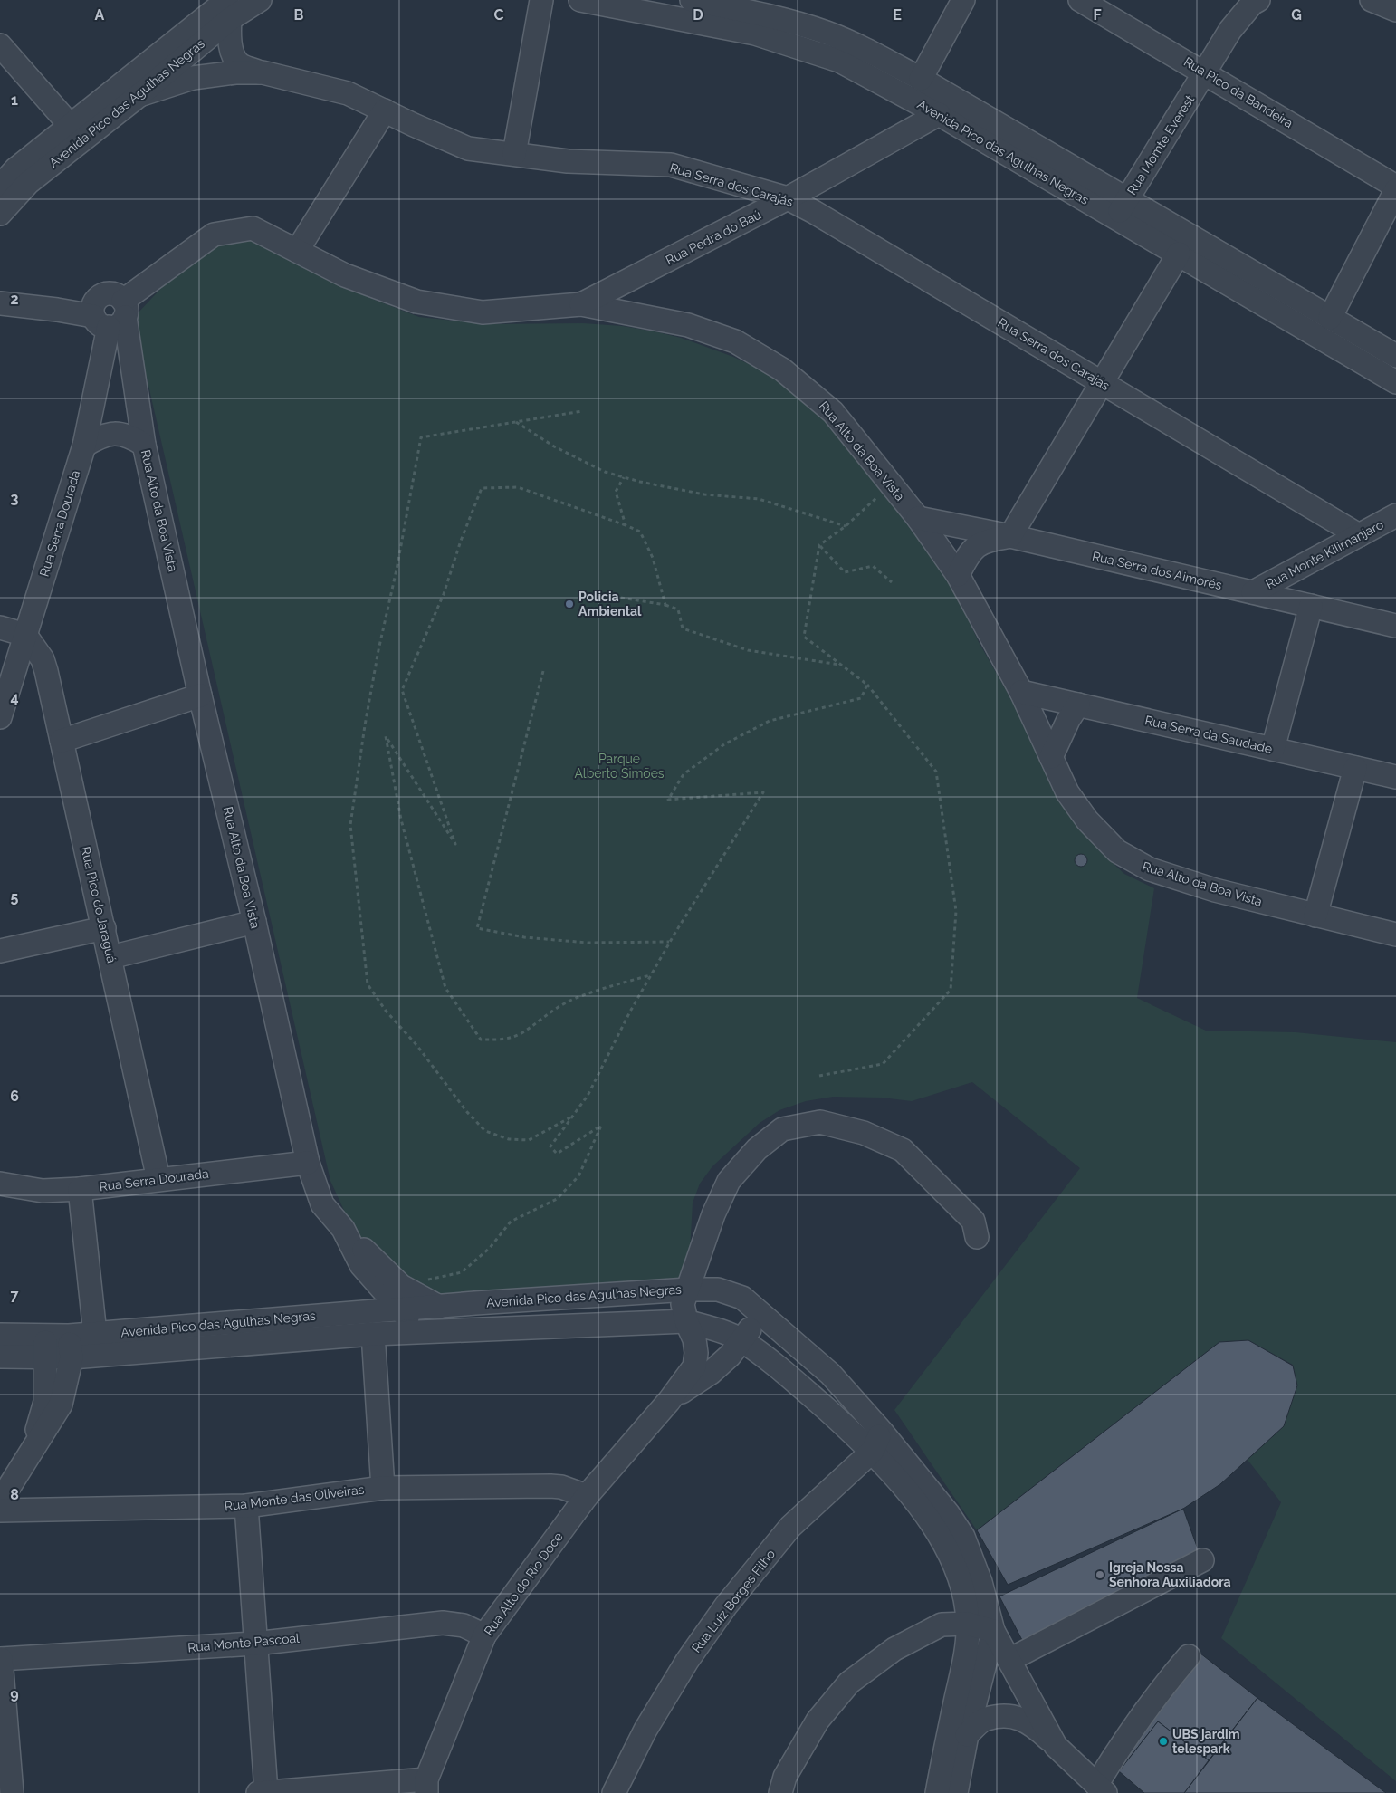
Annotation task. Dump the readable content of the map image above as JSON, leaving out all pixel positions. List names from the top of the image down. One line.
{"streets":{"street":["Rua Pico da Bandeira","Avenida Pico das Agulhas Negras","Rua Momte Everest","Rua Serra dos Carajás","Rua Pedra do Baú","Rua Alto da Boa Vista","Rua Serra Dourada","Rua Monte Kilimanjaro","Rua Serra dos Aimorés","Rua Serra da Saudade","Rua Pico do Jaraguá","Rua Monte das Oliveiras","Rua Alto do Rio Doce","Rua Luíz Borges Filho","Rua Monte Pascoal"]},"crossings":[["Rua Pico da Bandeira","Rua Momte Everest"],["Avenida Pico das Agulhas Negras","Rua Momte Everest"],["Avenida Pico das Agulhas Negras","Rua Serra dos Carajás"],["Avenida Pico das Agulhas Negras","Rua Pedra do Baú"],["Avenida Pico das Agulhas Negras","Rua Alto da Boa Vista"],["Avenida Pico das Agulhas Negras","Rua Luíz Borges Filho"],["Rua Serra dos Carajás","Rua Pedra do Baú"],["Rua Serra dos Carajás","Rua Monte Kilimanjaro"],["Rua Pedra do Baú","Rua Alto da Boa Vista"],["Rua Alto da Boa Vista","Rua Serra Dourada"],["Rua Alto da Boa Vista","Rua Serra dos Aimorés"],["Rua Alto da Boa Vista","Rua Serra da Saudade"],["Rua Serra Dourada","Rua Pico do Jaraguá"],["Rua Monte Kilimanjaro","Rua Serra dos Aimorés"],["Rua Monte das Oliveiras","Rua Alto do Rio Doce"],["Rua Alto do Rio Doce","Rua Monte Pascoal"]],"parks":["Parque Alberto Simões"],"places":["Policia Ambiental","Igreja Nossa Senhora Auxiliadora","UBS jardim telespark"],"grid":{"columns":["A","B","C","D","E","F","G"],"rows":["1","2","3","4","5","6","7","8","9"]}}
